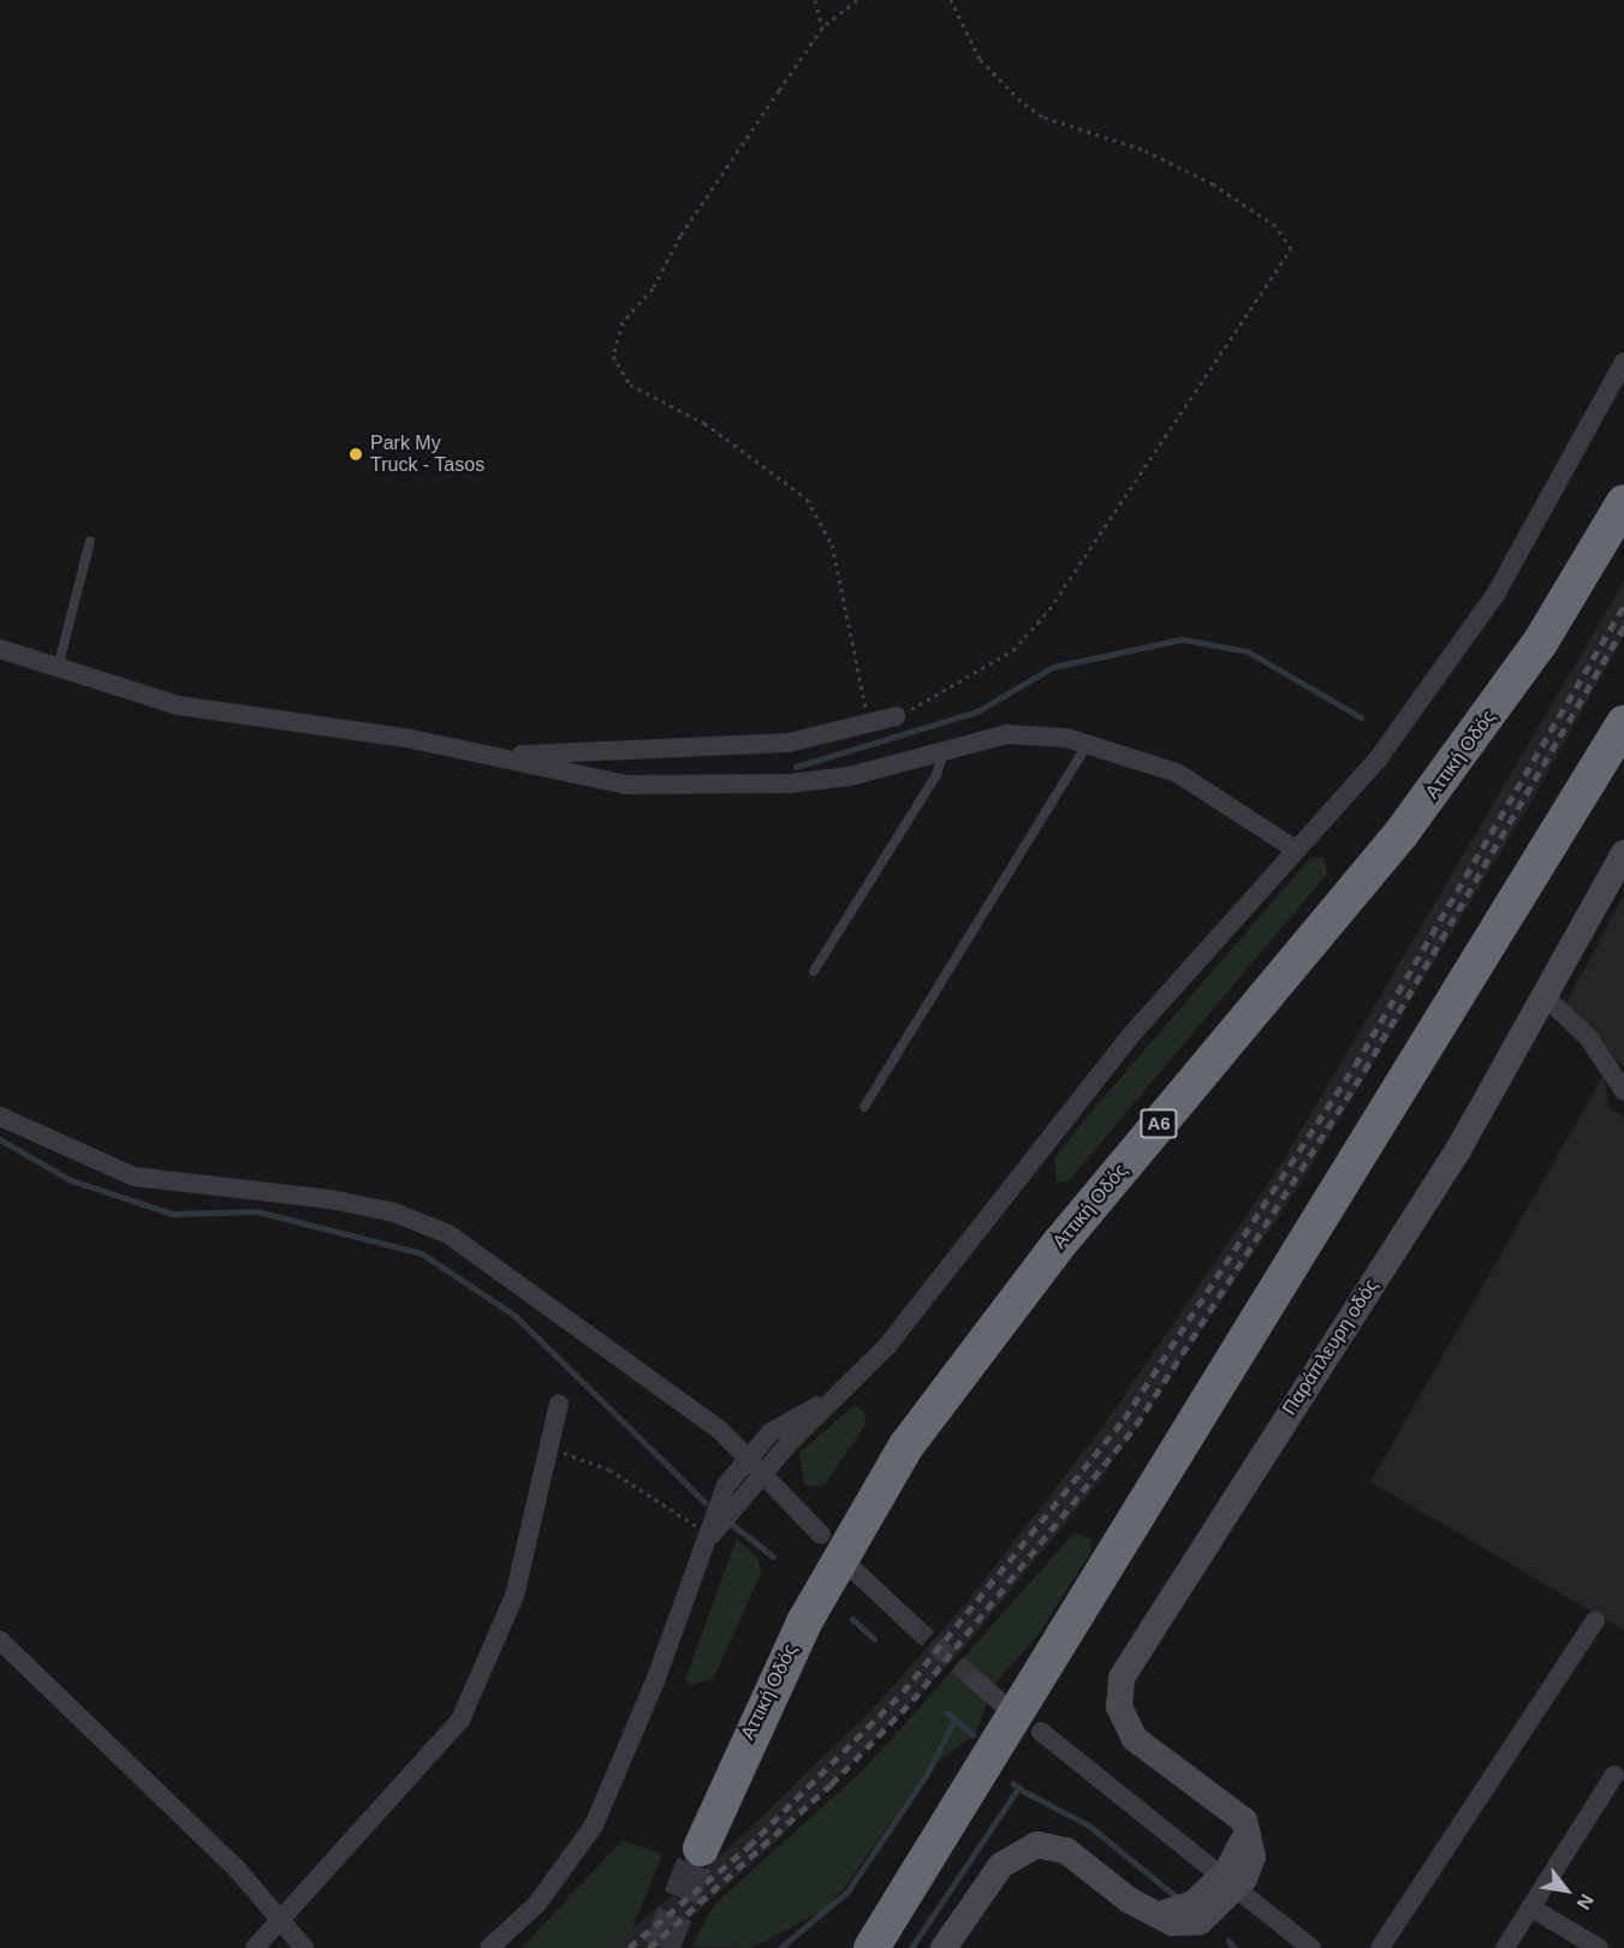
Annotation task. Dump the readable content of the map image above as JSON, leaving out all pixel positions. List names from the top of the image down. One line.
{"streets":{"highway":["Αττική Οδός","Α6"],"street":["Παράπλευρη οδός"]},"places":["Park My Truck - Tasos"],"north":"bottom right"}
